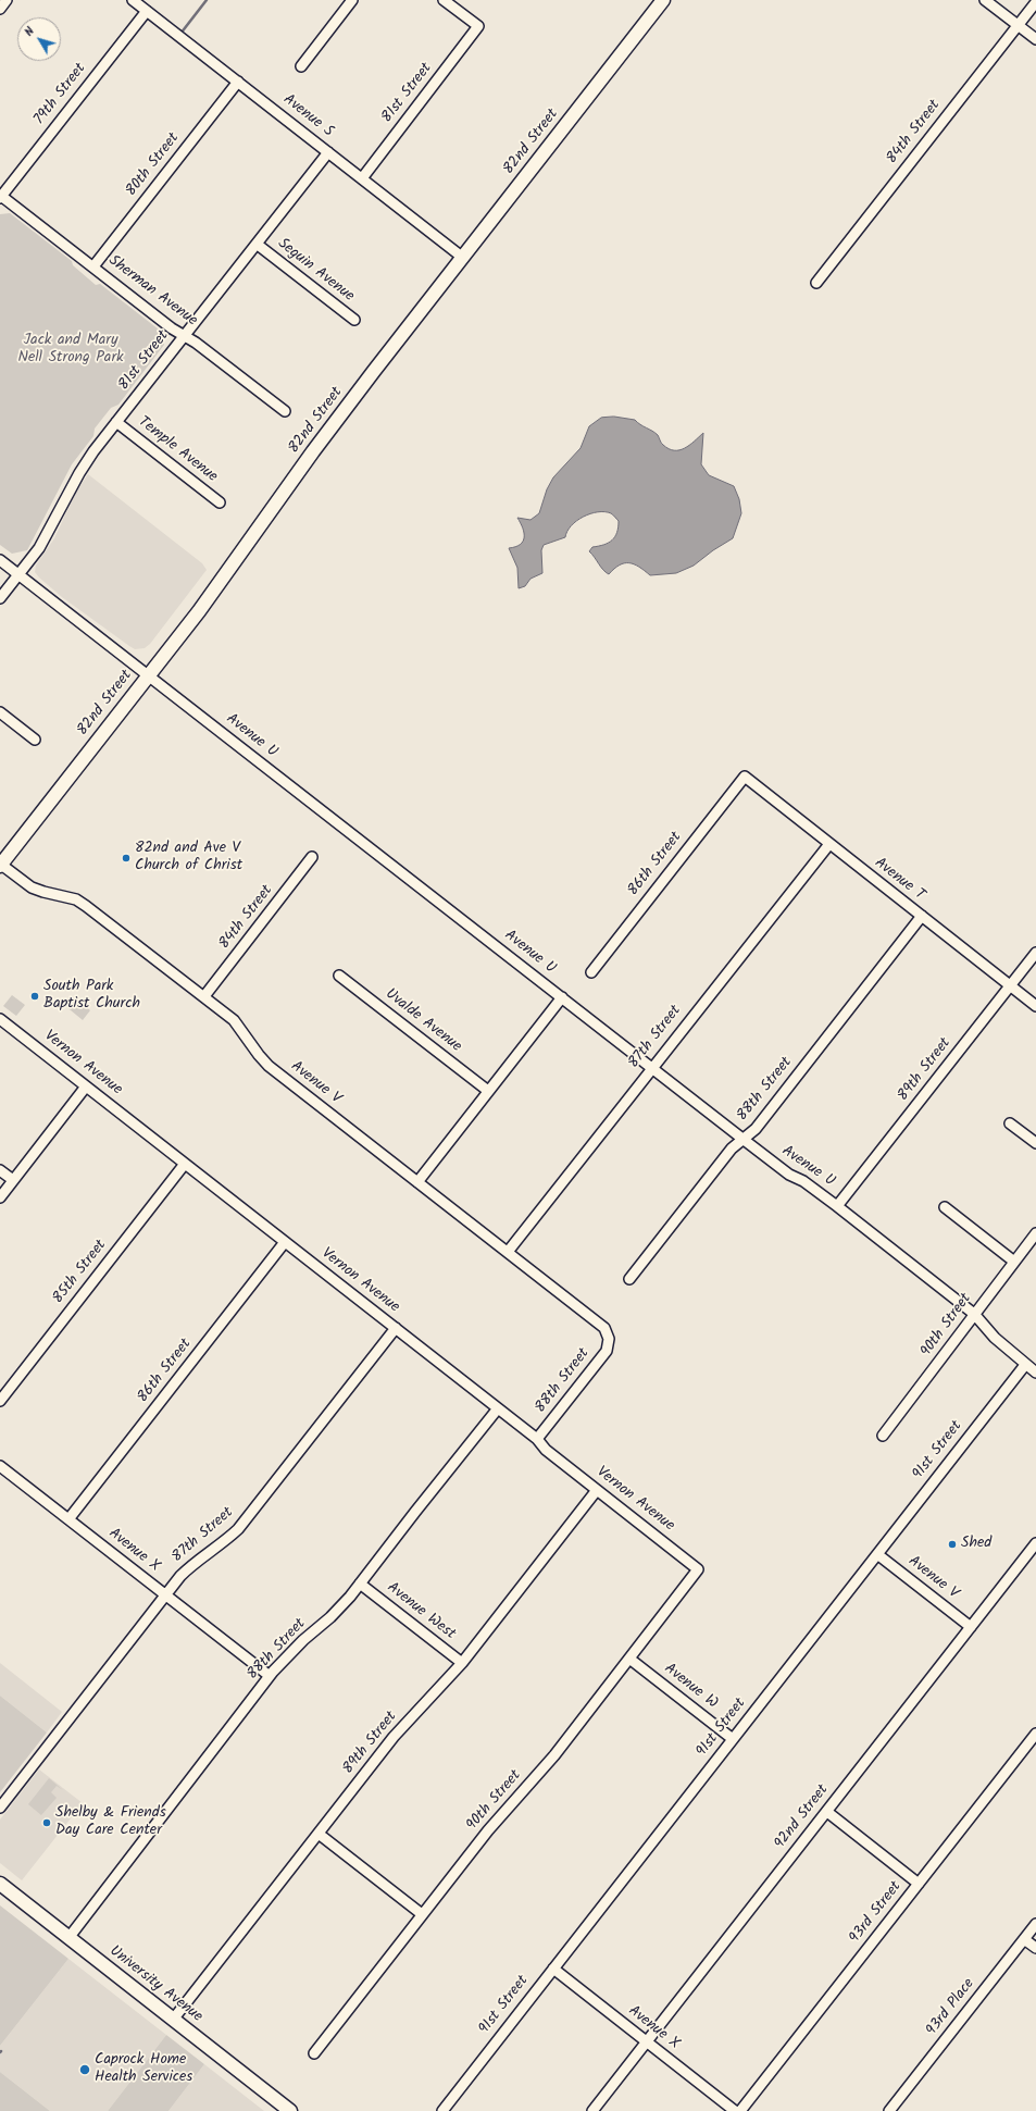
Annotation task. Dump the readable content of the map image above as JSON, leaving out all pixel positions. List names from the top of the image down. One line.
{"streets":{"main road":["82nd Street","University Avenue"],"street":["81st Street","79th Street","Avenue S","84th Street","80th Street","Seguin Avenue","Sherman Avenue","Temple Avenue","Avenue U","86th Street","Avenue T","Uvalde Avenue","87th Street","Vernon Avenue","89th Street","Avenue V","88th Street","85th Street","90th Street","91st Street","Avenue X","Avenue West","Avenue W","92nd Street","93rd Street","93rd Place"]},"crossings":[["81st Street","Avenue S"],["81st Street","Seguin Avenue"],["81st Street","Sherman Avenue"],["81st Street","Temple Avenue"],["81st Street","Avenue U"],["79th Street","Avenue S"],["79th Street","Sherman Avenue"],["Avenue S","82nd Street"],["Avenue S","80th Street"],["84th Street","Avenue V"],["82nd Street","Avenue U"],["82nd Street","Avenue V"],["80th Street","Sherman Avenue"],["Avenue U","87th Street"],["Avenue U","89th Street"],["Avenue U","88th Street"],["Avenue U","90th Street"],["Avenue U","91st Street"],["86th Street","Avenue T"],["86th Street","Vernon Avenue"],["86th Street","Avenue X"],["Avenue T","87th Street"],["Avenue T","89th Street"],["Avenue T","88th Street"],["87th Street","Vernon Avenue"],["87th Street","Avenue V"],["87th Street","Avenue X"],["Vernon Avenue","89th Street"],["Vernon Avenue","88th Street"],["Vernon Avenue","85th Street"],["Vernon Avenue","90th Street"],["89th Street","Avenue West"],["89th Street","University Avenue"],["Avenue V","88th Street"],["Avenue V","91st Street"],["Avenue V","92nd Street"],["88th Street","Avenue X"],["88th Street","Avenue West"],["88th Street","University Avenue"],["90th Street","Avenue W"],["91st Street","Avenue X"],["91st Street","Avenue W"],["Avenue X","92nd Street"]],"parks":["Jack and Mary Nell Strong Park"],"places":["82nd and Ave V Church of Christ","South Park Baptist Church","Shed","Shelby & Friends Day Care Center","Caprock Home Health Services"],"north":"top left"}
